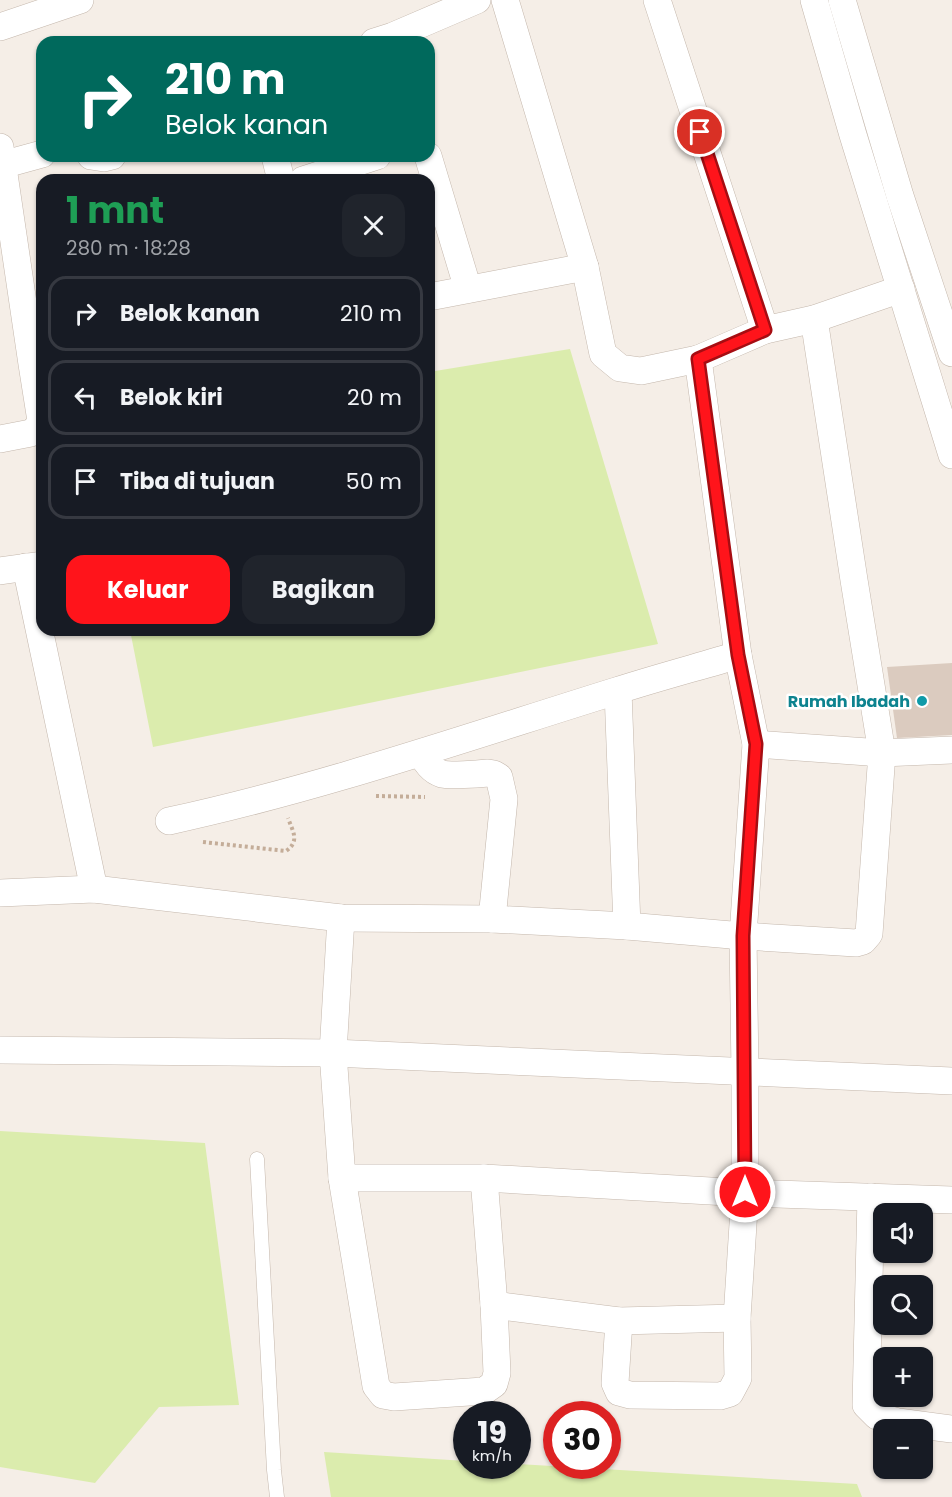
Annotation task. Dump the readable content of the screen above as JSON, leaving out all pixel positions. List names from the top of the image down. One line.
{"places":["Rumah Ibadah"],"page":{"turn":["210 m","Belok kanan"],"heading":["1 mnt","280 m · 18:28"],"list":[{"name":"Belok kanan","value":"210 m"},{"name":"Belok kiri","value":"20 m"},{"name":"Tiba di tujuan","value":"50 m"}],"buttons":["Keluar","Bagikan"],"map_buttons":["+","−"],"speed":"19 km/h","limit":"30"}}
